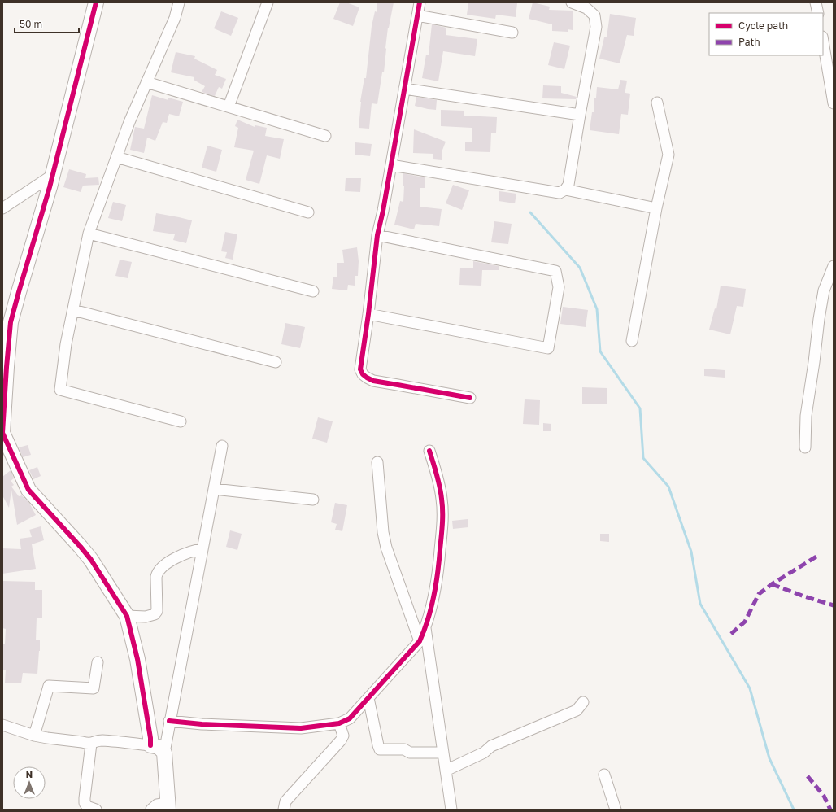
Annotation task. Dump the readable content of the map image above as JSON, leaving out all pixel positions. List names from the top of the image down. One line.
{"legend":["Cycle path","Path"],"scale_bar":"50 m","north":"top"}
